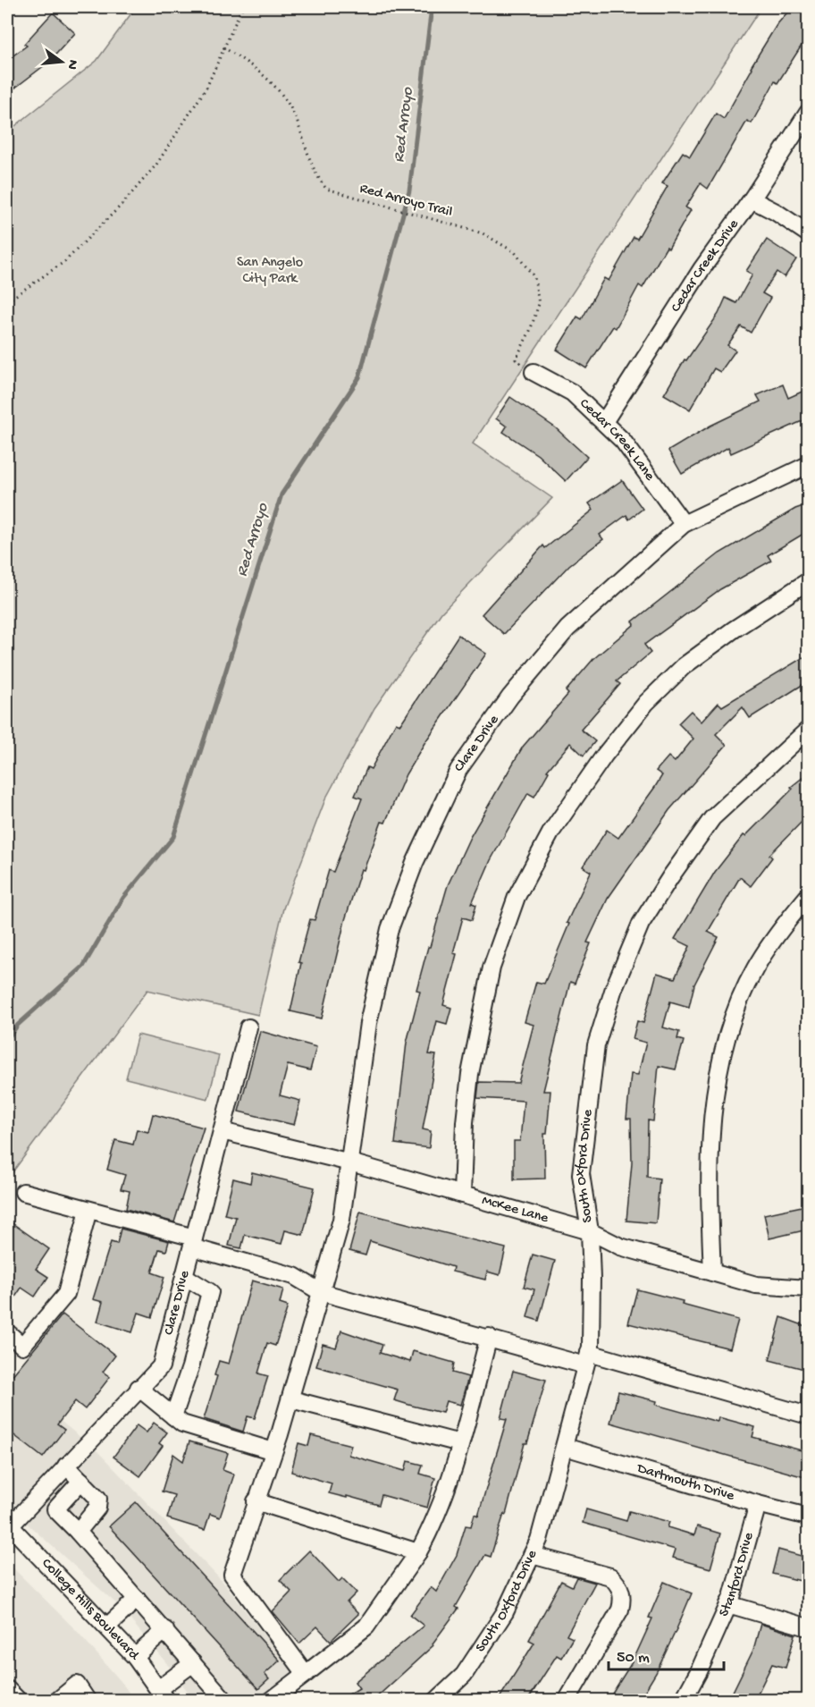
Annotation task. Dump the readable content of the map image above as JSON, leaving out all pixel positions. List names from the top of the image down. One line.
{"streets":{"street":["Cedar Creek Drive","Cedar Creek Lane","Clare Drive","South Oxford Drive","McKee Lane","Dartmouth Drive","Stanford Drive","College Hills Boulevard"],"path":["Red Arroyo Trail"]},"crossings":[["Red Arroyo Trail","Cedar Creek Lane"],["Cedar Creek Drive","Cedar Creek Lane"],["Cedar Creek Lane","Clare Drive"],["Clare Drive","McKee Lane"],["Clare Drive","College Hills Boulevard"],["South Oxford Drive","McKee Lane"],["South Oxford Drive","Dartmouth Drive"],["Dartmouth Drive","Stanford Drive"]],"water":["Red Arroyo"],"parks":["San Angelo City Park"],"scale_bar":"50 m","north":"right"}
